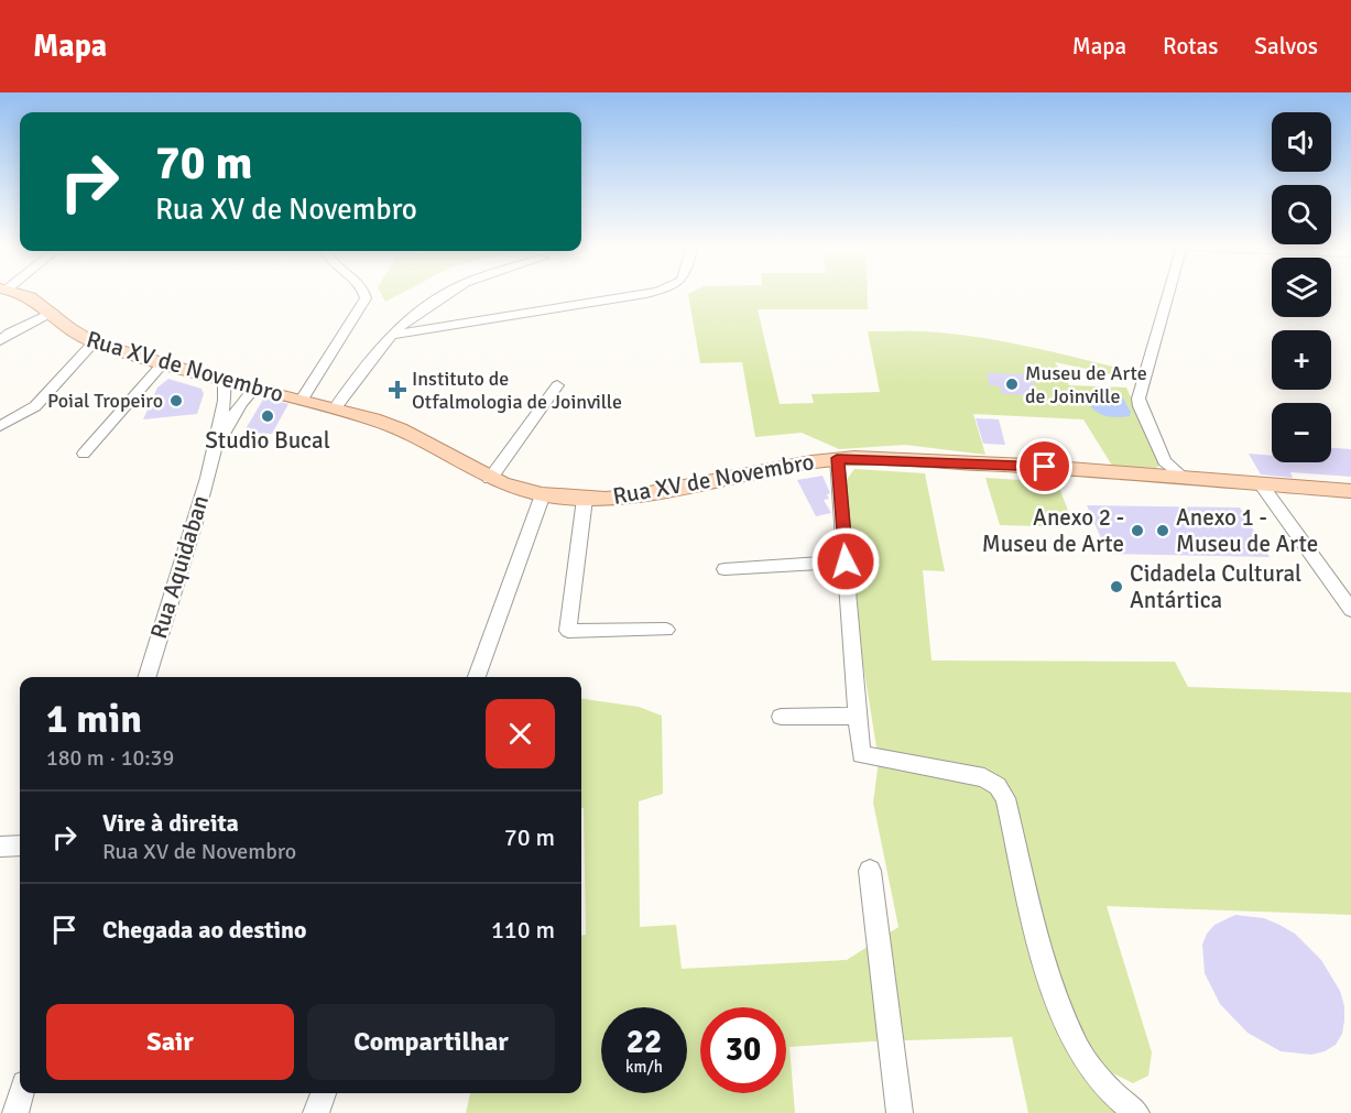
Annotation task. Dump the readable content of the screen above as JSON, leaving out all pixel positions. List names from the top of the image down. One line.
{"streets":{"main road":["Rua XV de Novembro"],"street":["Rua Aquidaban"]},"crossings":[["Rua XV de Novembro","Rua Aquidaban"]],"places":{"other":["Museu de Arte de Joinville","Poial Tropeiro","Studio Bucal","Anexo 2 - Museu de Arte","Anexo 1 - Museu de Arte","Cidadela Cultural Antártica"],"health":["Instituto de Otfalmologia de Joinville"]},"page":{"header":"Mapa","nav":["Mapa","Rotas","Salvos"],"map_buttons":["+","−"],"turn":["70 m","Rua XV de Novembro"],"heading":["1 min","180 m · 10:39"],"list":[{"name":"Vire à direita","note":"Rua XV de Novembro","value":"70 m"},{"name":"Chegada ao destino","value":"110 m"}],"buttons":["Sair","Compartilhar"],"speed":"22 km/h","limit":"30"}}
